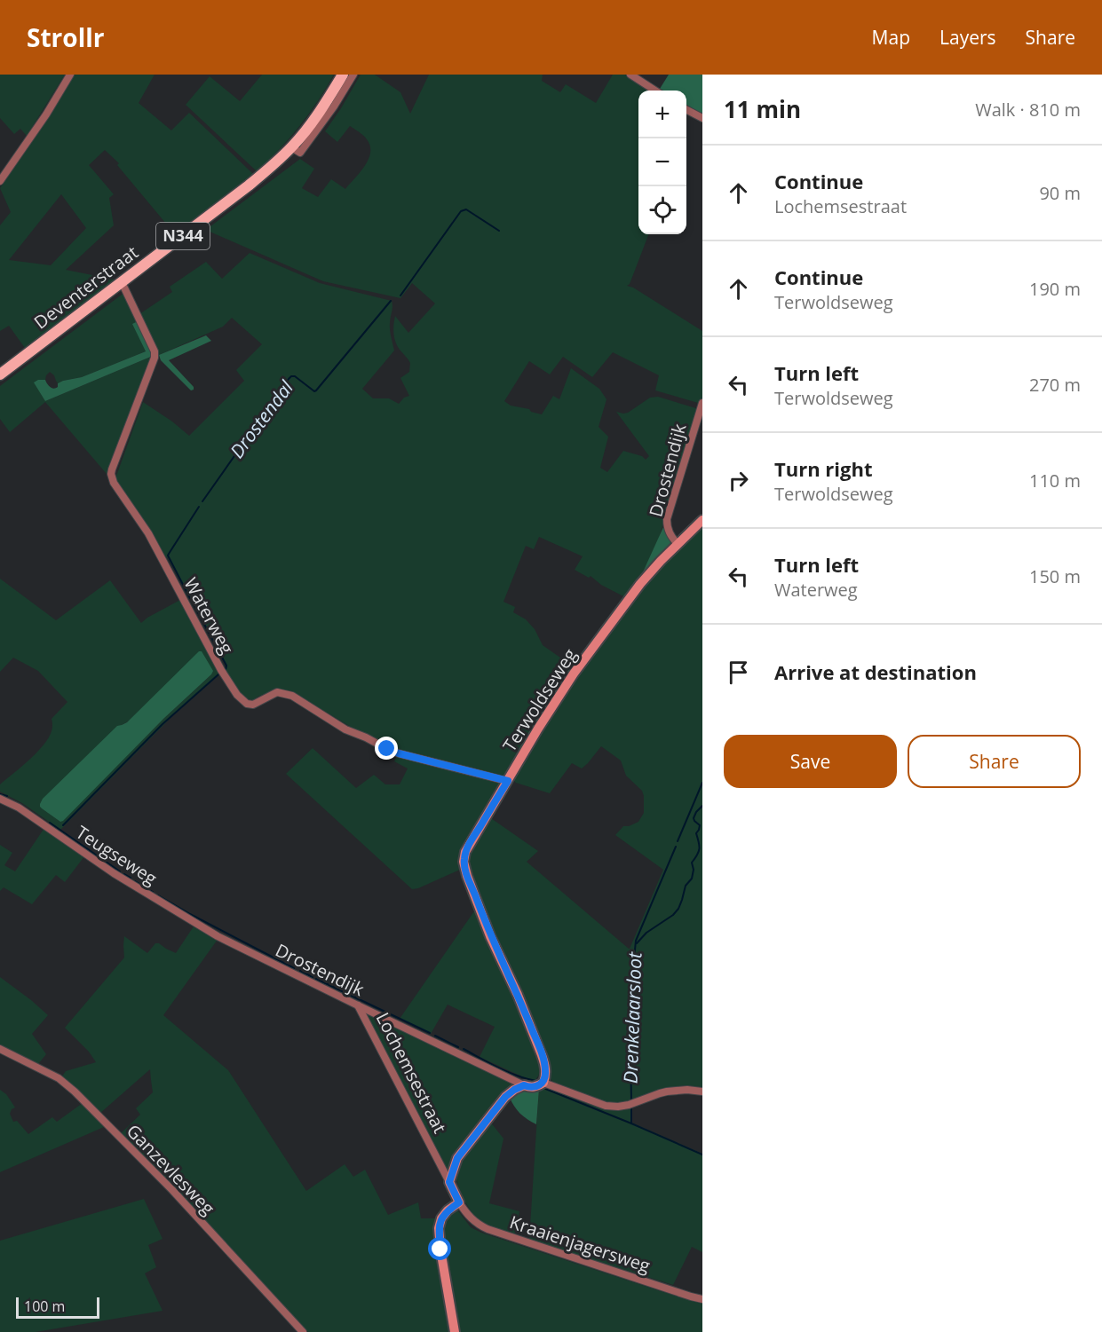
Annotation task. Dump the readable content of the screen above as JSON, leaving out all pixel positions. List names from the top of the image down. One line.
{"streets":{"main road":["N344","Deventerstraat"],"street":["Drostendijk","Waterweg","Terwoldseweg","Teugseweg","Lochemsestraat","Ganzevlesweg","Kraaienjagersweg"]},"crossings":[["Deventerstraat","Waterweg"],["Drostendijk","Terwoldseweg"],["Drostendijk","Teugseweg"],["Drostendijk","Lochemsestraat"],["Waterweg","Terwoldseweg"],["Lochemsestraat","Kraaienjagersweg"]],"water":["Drostendal","Drenkelaarsloot"],"scale_bar":"100 m","page":{"header":"Strollr","nav":["Map","Layers","Share"],"heading":["11 min","Walk · 810 m"],"map_buttons":["+","−"],"list":[["Continue","Lochemsestraat","90 m"],["Continue","Terwoldseweg","190 m"],["Turn left","Terwoldseweg","270 m"],["Turn right","Terwoldseweg","110 m"],["Turn left","Waterweg","150 m"],"Arrive at destination"],"buttons":["Save","Share"],"scale":"100 m"}}
